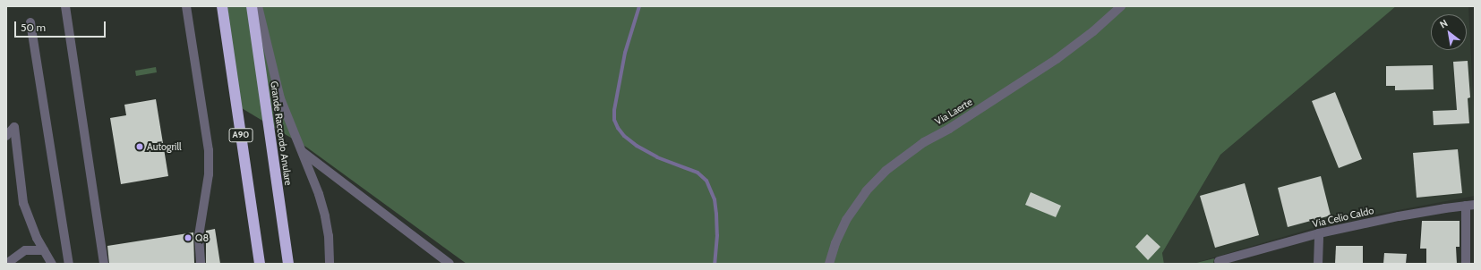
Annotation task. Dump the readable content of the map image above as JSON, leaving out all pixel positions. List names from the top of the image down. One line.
{"streets":{"highway":["Grande Raccordo Anulare","A90"],"street":["Via Laerte","Via Celio Caldo"]},"places":["Autogrill","Q8"],"scale_bar":"50 m","north":"top left"}
